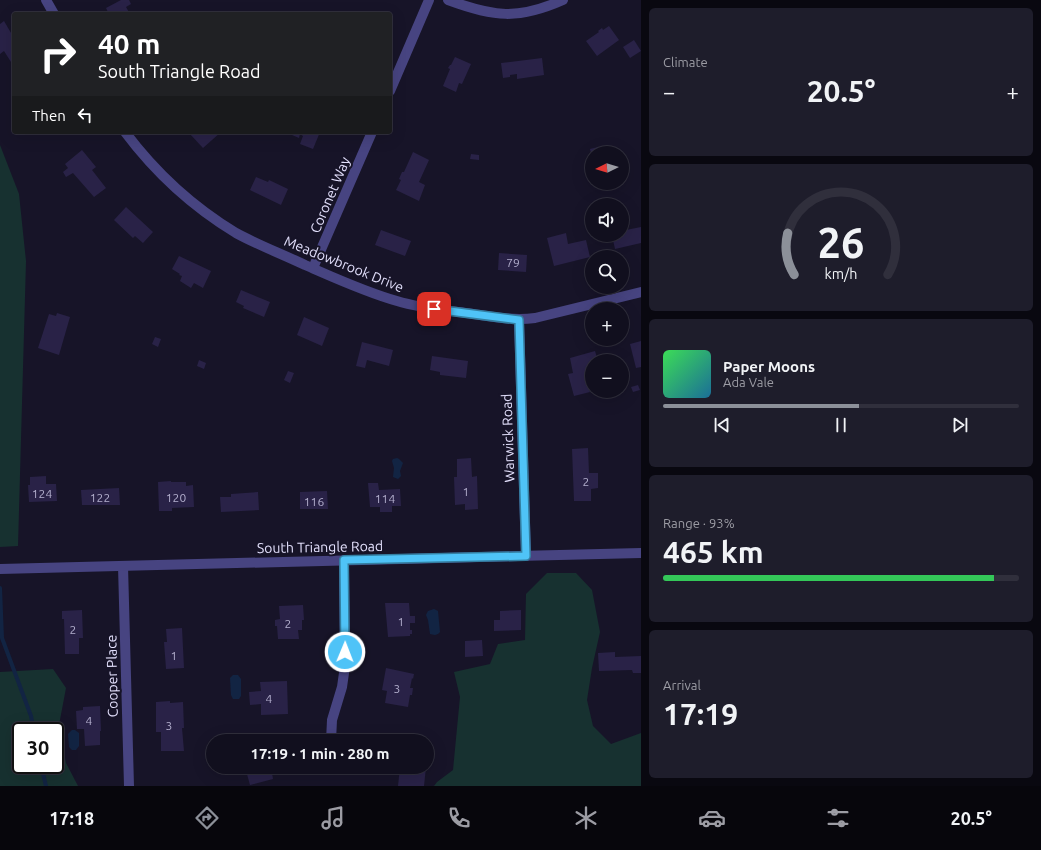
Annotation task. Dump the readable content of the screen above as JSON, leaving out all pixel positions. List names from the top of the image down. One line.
{"streets":{"street":["Coronet Way","Meadowbrook Drive","Warwick Road","South Triangle Road","Cooper Place"]},"crossings":[["Coronet Way","Meadowbrook Drive"],["Meadowbrook Drive","Warwick Road"],["Warwick Road","South Triangle Road"],["South Triangle Road","Cooper Place"]],"house_numbers":["79","2","1","124","122","120","114","116","1","2","2","1","3","4","4","3"],"north":"left","page":{"tile":["Climate",["Range · 93%","465 km"],["Arrival","17:19"]],"turn":["40 m","South Triangle Road"],"heat":["−","20.5°","+"],"then":"Then","map_buttons":["+","−"],"song":["Paper Moons","Ada Vale"],"limit":"30","trip":"17:19 · 1 min · 280 m","tabs":["17:18","20.5°"],"gauge":["26","km/h"]}}
